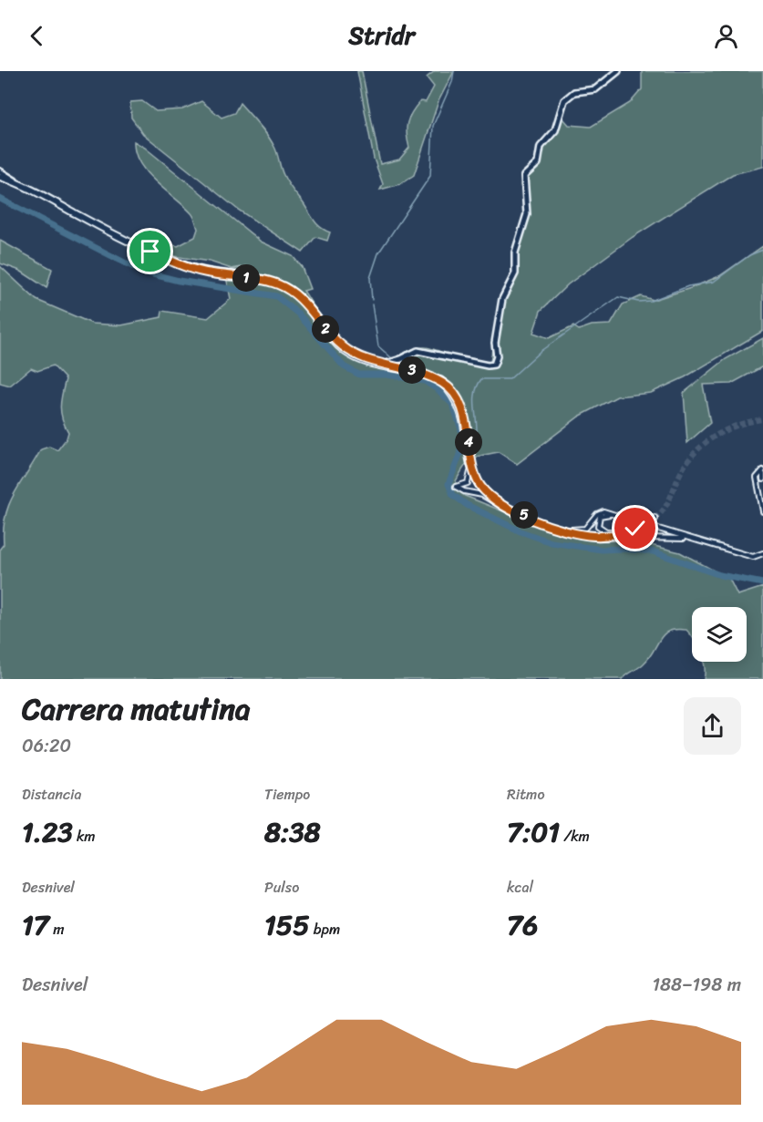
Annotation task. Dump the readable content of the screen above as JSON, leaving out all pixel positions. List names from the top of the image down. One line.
{"page":{"header":"Stridr","pins":["1","2","3","4","5"],"heading":["Carrera matutina","06:20"],"stats":[["Distancia","1.23 km"],["Tiempo","8:38"],["Ritmo","7:01 /km"],["Desnivel","17 m"],["Pulso","155 bpm"],["kcal","76"]],"chart":["Desnivel","188–198 m"]}}
